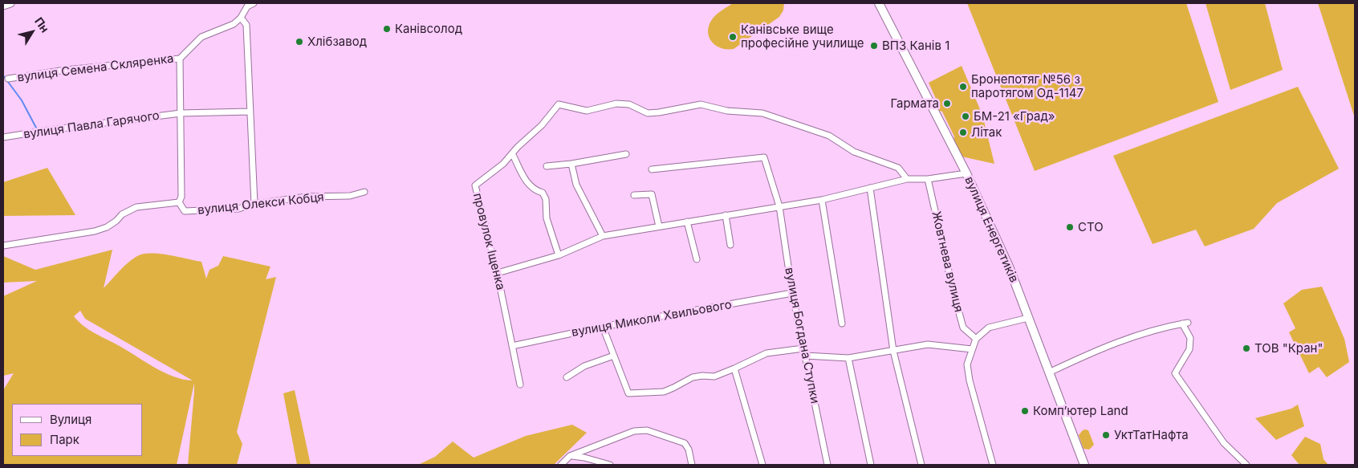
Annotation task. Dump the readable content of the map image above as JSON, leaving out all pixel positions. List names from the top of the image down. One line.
{"streets":{"main road":["вулиця Енергетиків"],"street":["вулиця Семена Скляренка","вулиця Павла Гарячого","вулиця Олекси Кобця","провулок Іщенка","Жовтнева вулиця","вулиця Миколи Хвильового","вулиця Богдана Ступки"]},"crossings":[["провулок Іщенка","вулиця Миколи Хвильового"],["вулиця Миколи Хвильового","вулиця Богдана Ступки"]],"places":["Канівсолод","Канівське вище професійне училище","Хлібзавод","ВПЗ Канів 1","Бронепотяг №56 з паротягом Од-1147","Гармата","БМ-21 «Град»","Літак","СТО","ТОВ \"Кран\"","Комп’ютер Land","УктТатНафта"],"legend":["Вулиця","Парк"],"north":"top right"}
